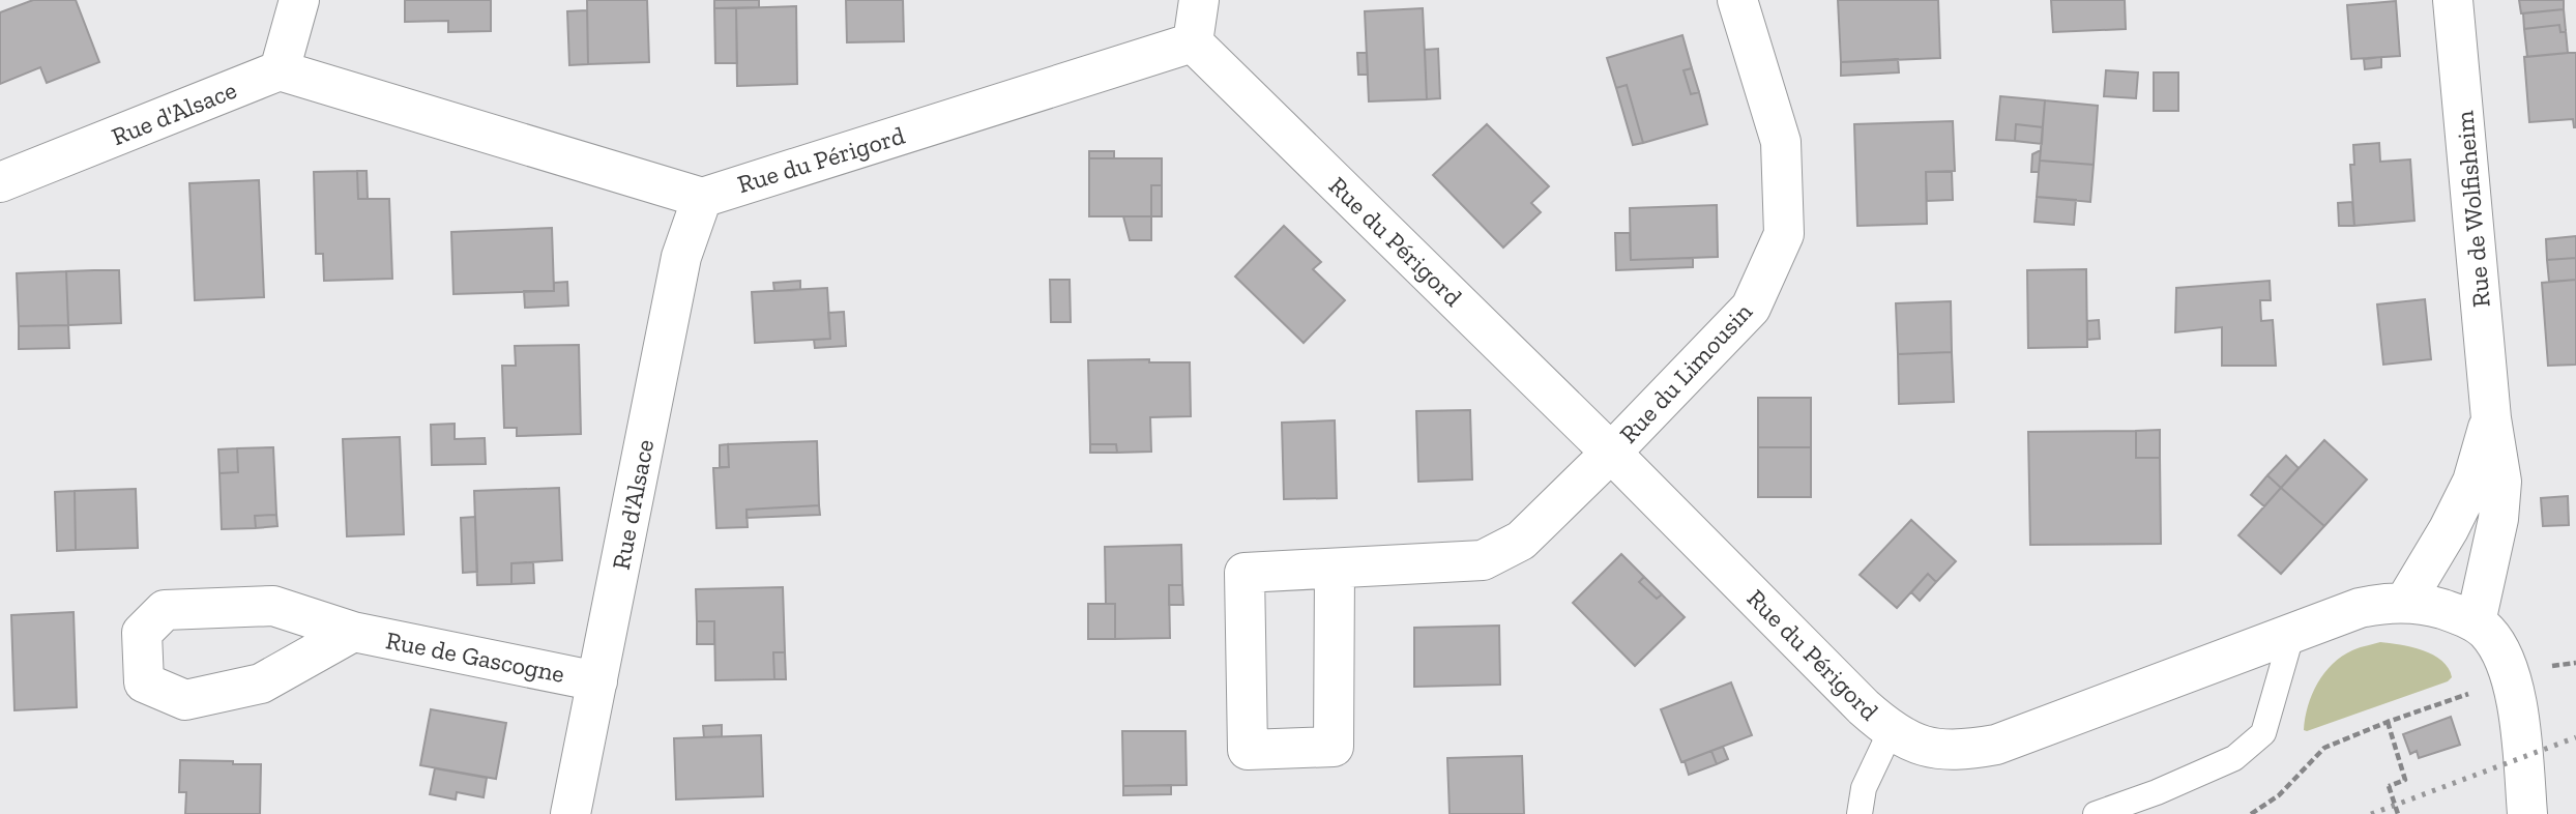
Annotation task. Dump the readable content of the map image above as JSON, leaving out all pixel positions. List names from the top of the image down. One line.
{"streets":{"street":["Rue d'Alsace","Rue du Périgord","Rue de Wolfisheim","Rue du Limousin","Rue de Gascogne"]},"crossings":[["Rue d'Alsace","Rue du Périgord"],["Rue d'Alsace","Rue de Gascogne"],["Rue du Périgord","Rue de Wolfisheim"],["Rue du Périgord","Rue du Limousin"]]}
